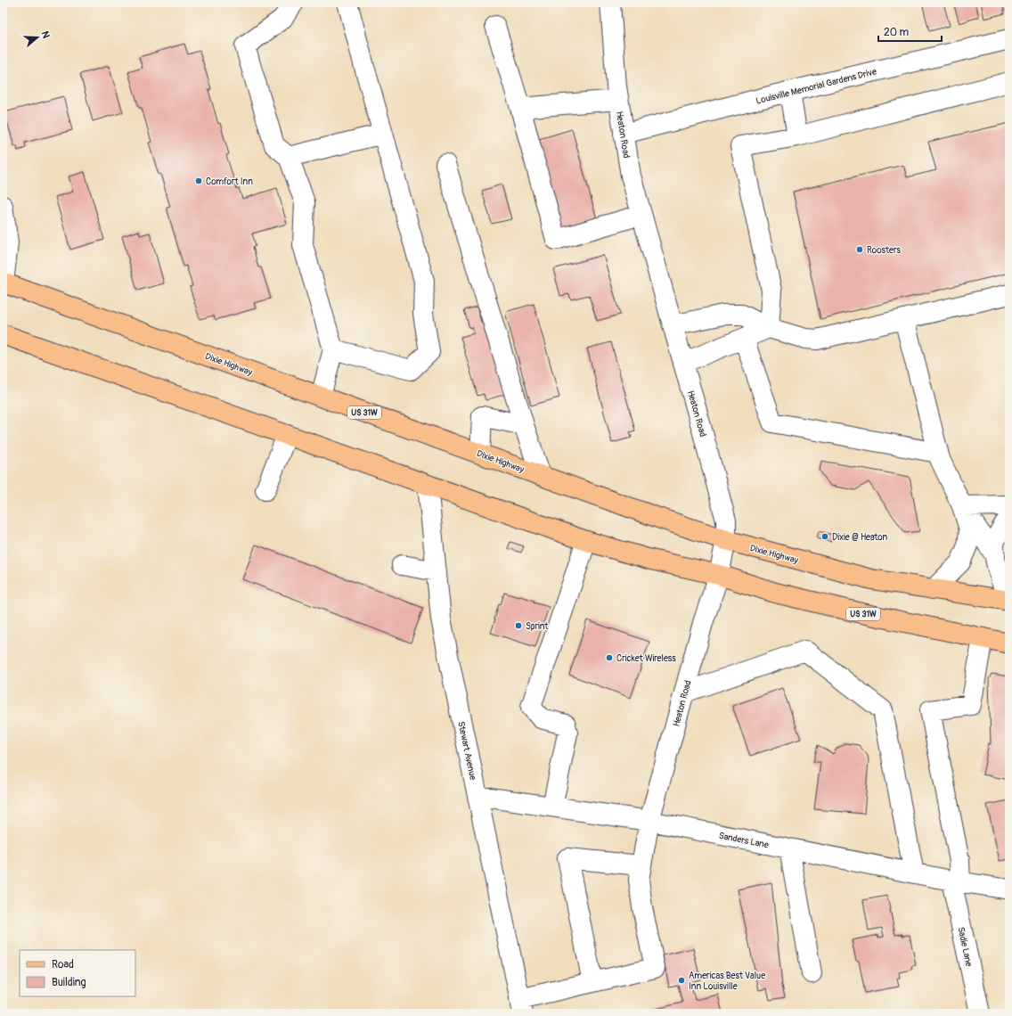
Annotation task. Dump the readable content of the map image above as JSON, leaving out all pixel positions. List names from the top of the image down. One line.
{"streets":{"main road":["Dixie Highway","US 31W"],"street":["Louisville Memorial Gardens Drive","Heaton Road","Stewart Avenue","Sanders Lane","Sadie Lane"]},"crossings":[["Louisville Memorial Gardens Drive","Heaton Road"],["Heaton Road","Dixie Highway"],["Heaton Road","US 31W"],["Heaton Road","Sanders Lane"],["US 31W","Stewart Avenue"],["US 31W","Sadie Lane"],["Stewart Avenue","Sanders Lane"],["Sanders Lane","Sadie Lane"]],"places":["Comfort Inn","Roosters","Dixie @ Heaton","Sprint","Cricket Wireless","Americas Best Value Inn Louisville"],"legend":["Road","Building"],"scale_bar":"20 m","north":"right"}
